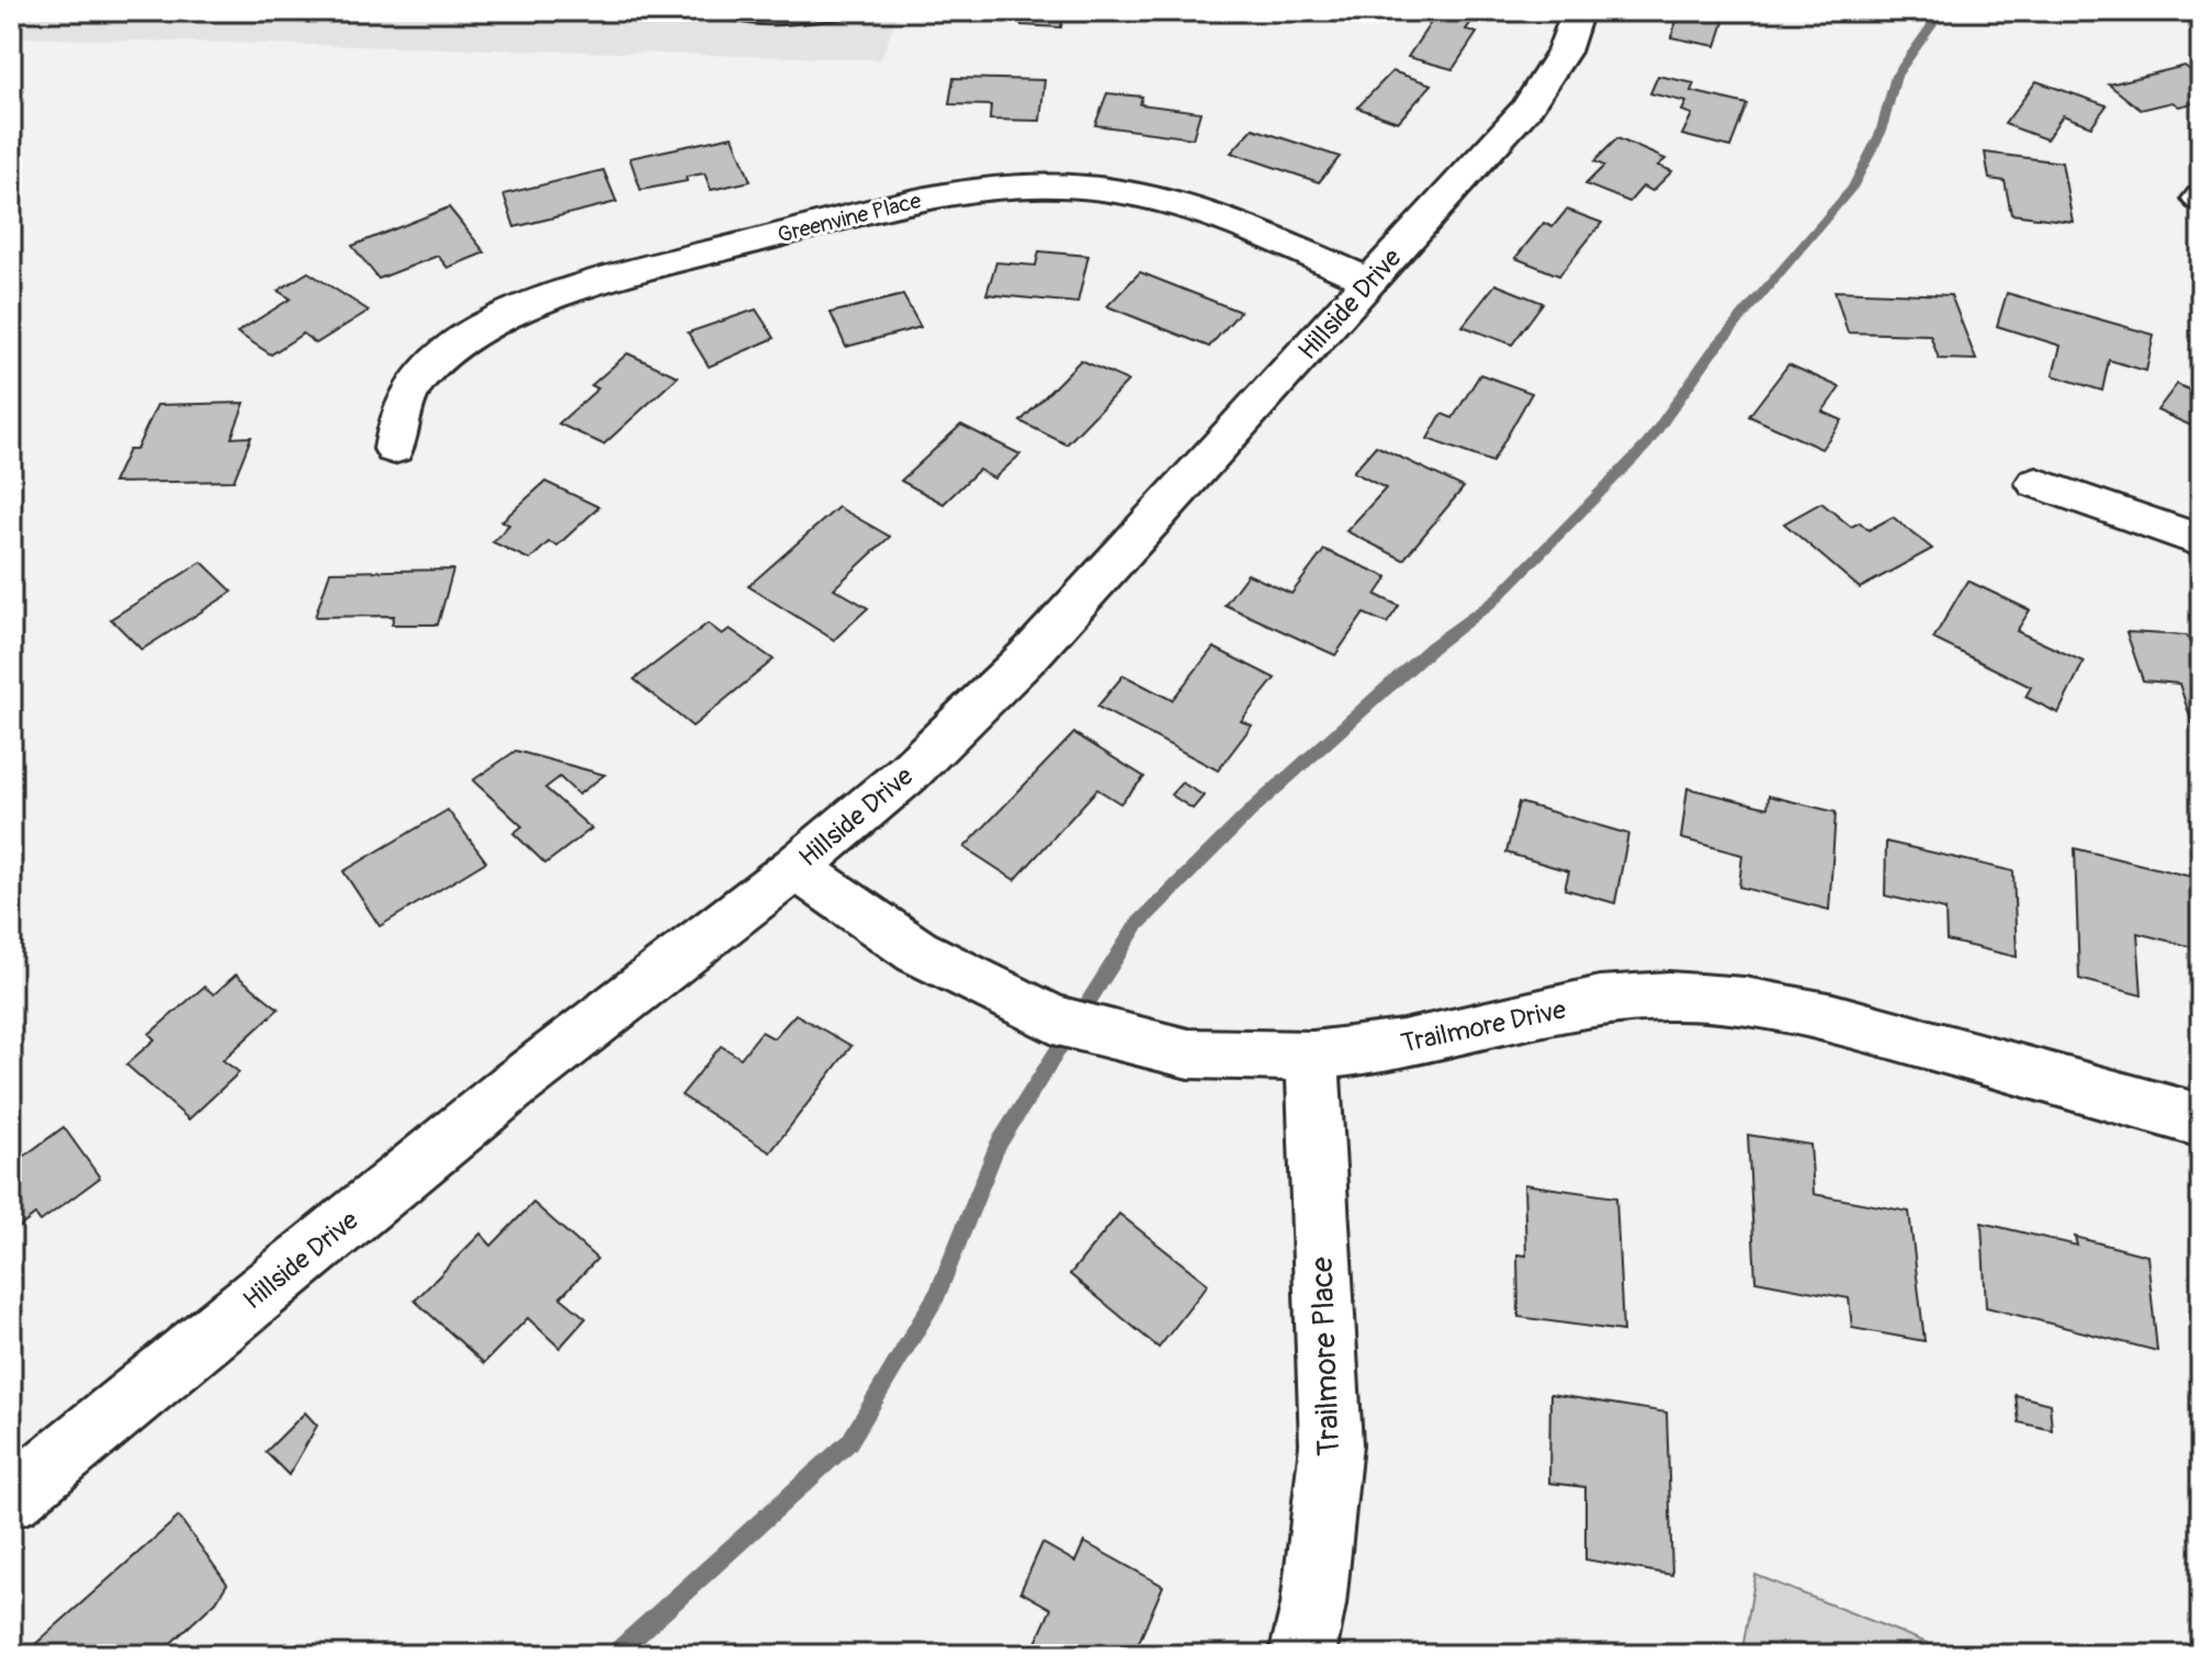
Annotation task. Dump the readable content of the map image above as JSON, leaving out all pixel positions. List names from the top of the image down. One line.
{"streets":{"street":["Greenvine Place","Hillside Drive","Trailmore Drive","Trailmore Place"]},"crossings":[["Greenvine Place","Hillside Drive"],["Hillside Drive","Trailmore Drive"],["Trailmore Drive","Trailmore Place"]]}
